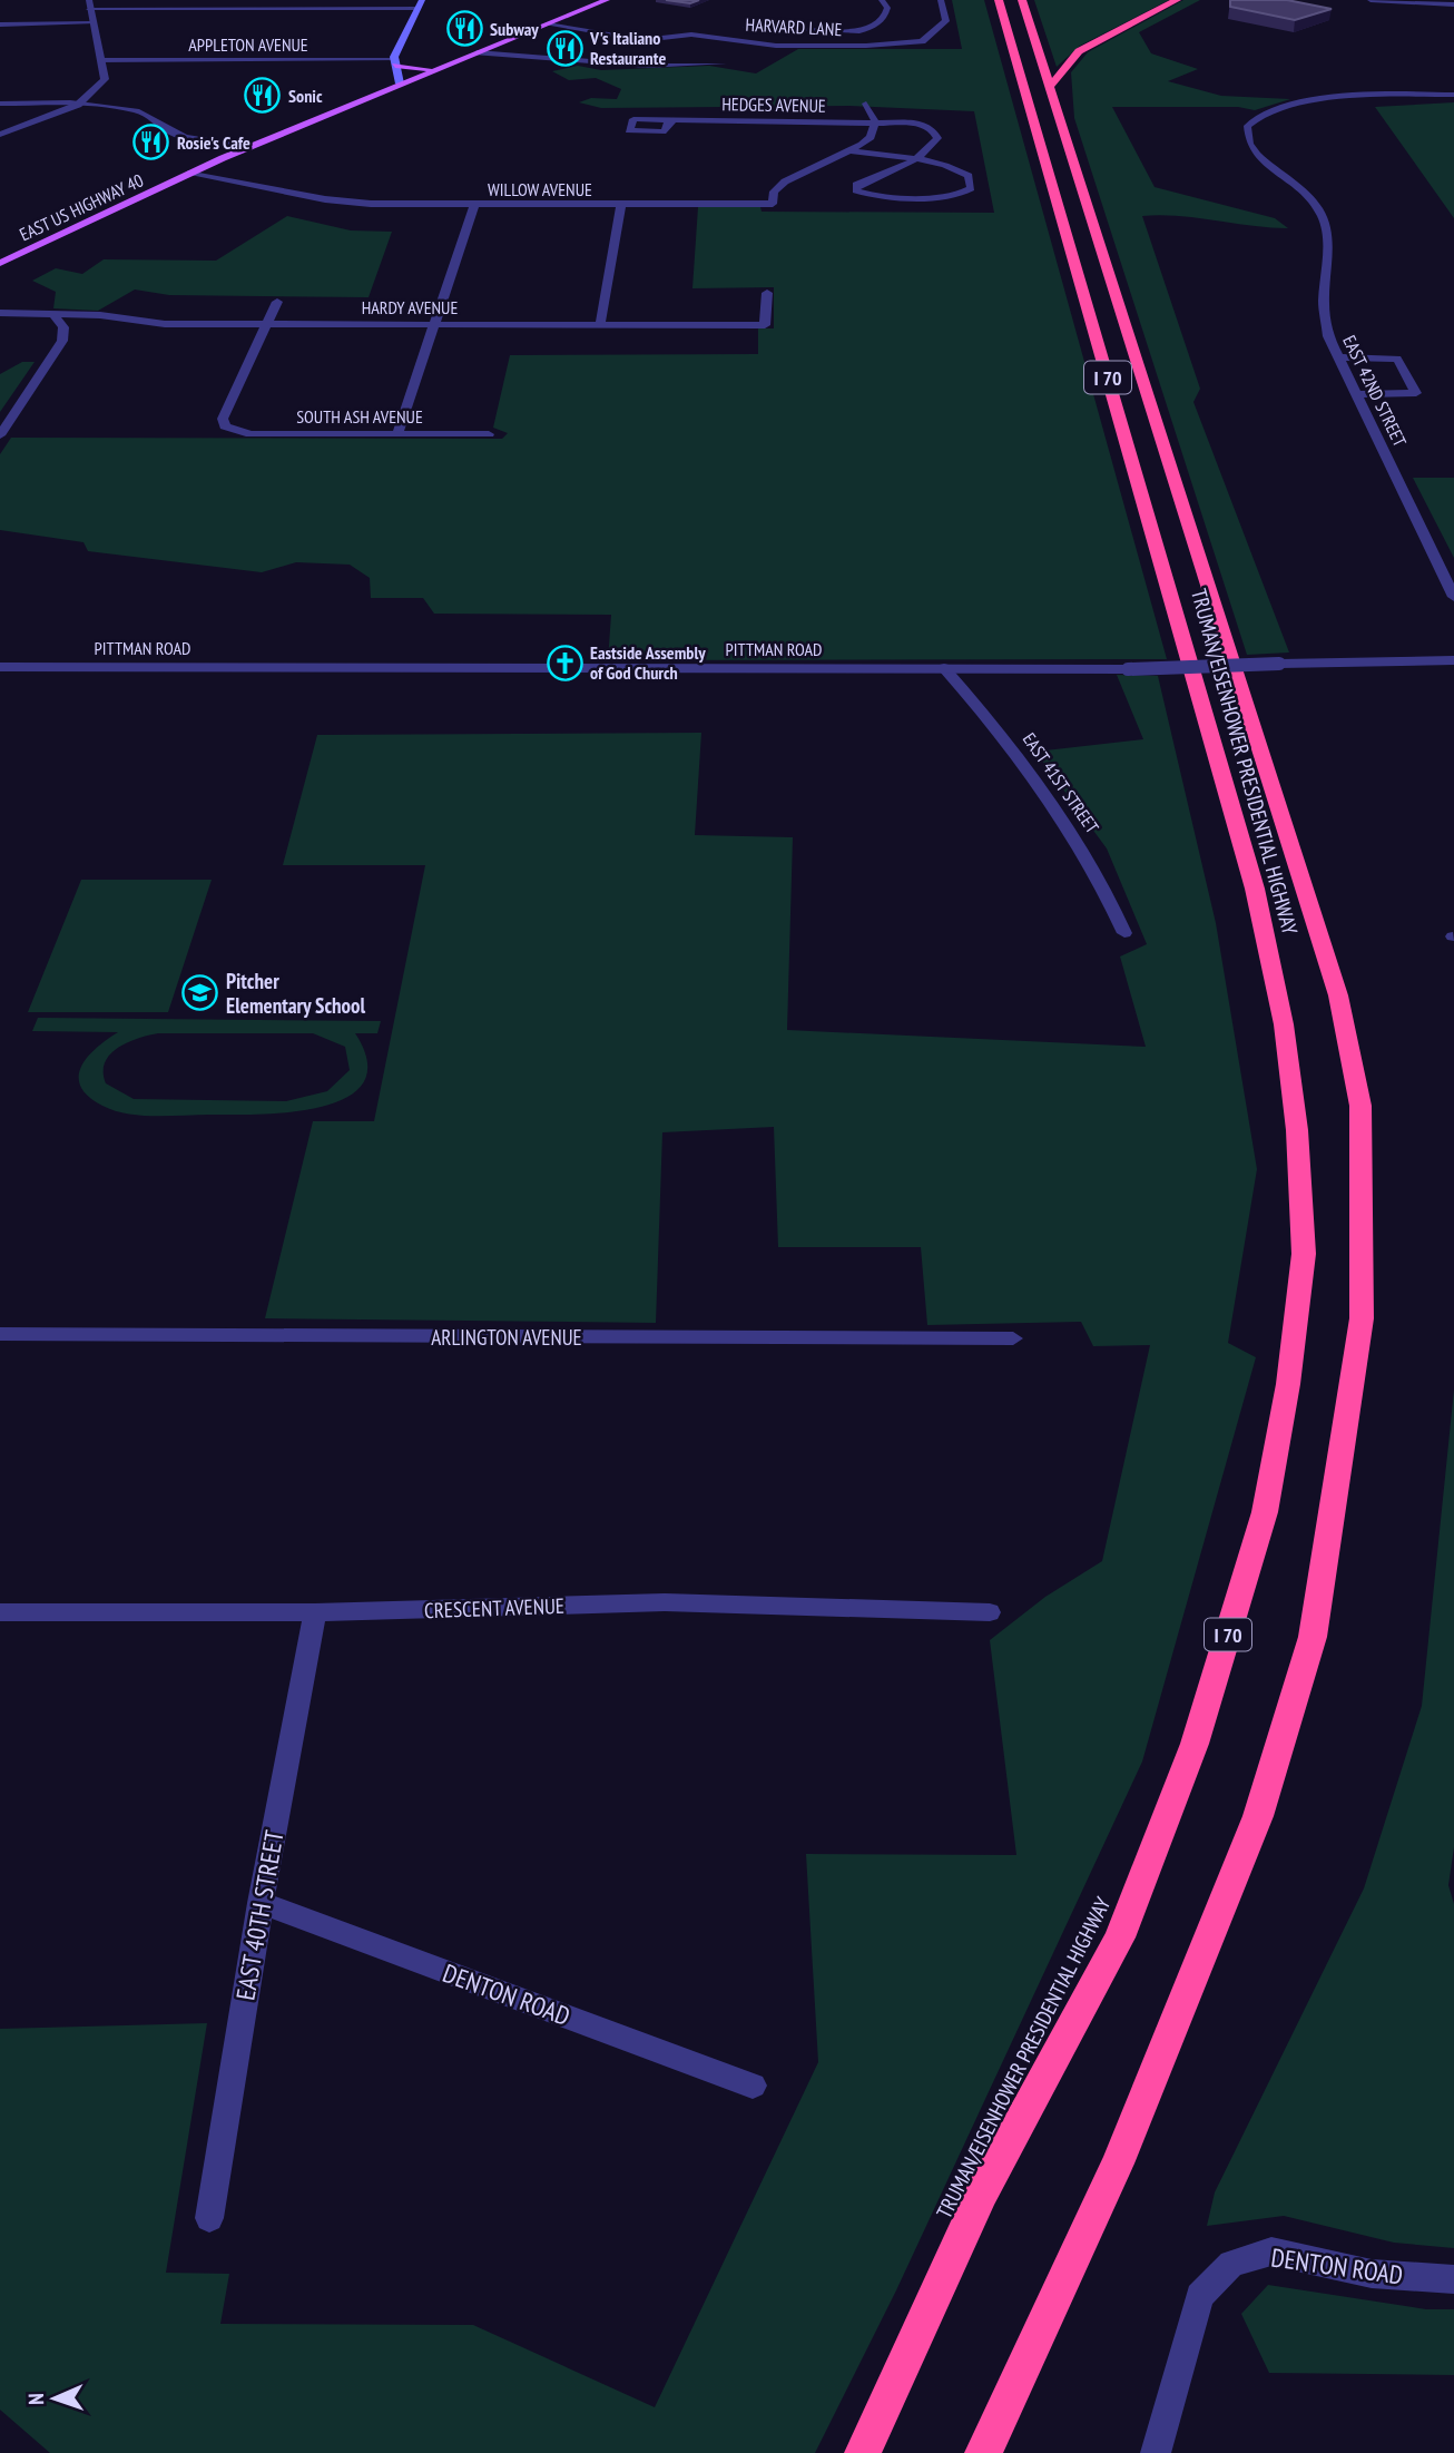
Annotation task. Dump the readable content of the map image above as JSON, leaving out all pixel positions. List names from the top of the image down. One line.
{"streets":{"highway":["I 70","TRUMAN/EISENHOWER PRESIDENTIAL HIGHWAY"],"main road":["EAST US HIGHWAY 40"],"street":["HARVARD LANE","APPLETON AVENUE","HEDGES AVENUE","WILLOW AVENUE","HARDY AVENUE","EAST 42ND STREET","SOUTH ASH AVENUE","PITTMAN ROAD","EAST 41ST STREET","ARLINGTON AVENUE","CRESCENT AVENUE","EAST 40TH STREET","DENTON ROAD"]},"crossings":[["HARVARD LANE","EAST US HIGHWAY 40"],["WILLOW AVENUE","EAST US HIGHWAY 40"],["HARDY AVENUE","SOUTH ASH AVENUE"],["PITTMAN ROAD","EAST 41ST STREET"],["CRESCENT AVENUE","EAST 40TH STREET"],["EAST 40TH STREET","DENTON ROAD"]],"places":{"restaurant":["Subway","V's Italiano Restaurante","Sonic","Rosie's Cafe"],"church":["Eastside Assembly of God Church"],"school or university":["Pitcher Elementary School"]},"north":"left"}
